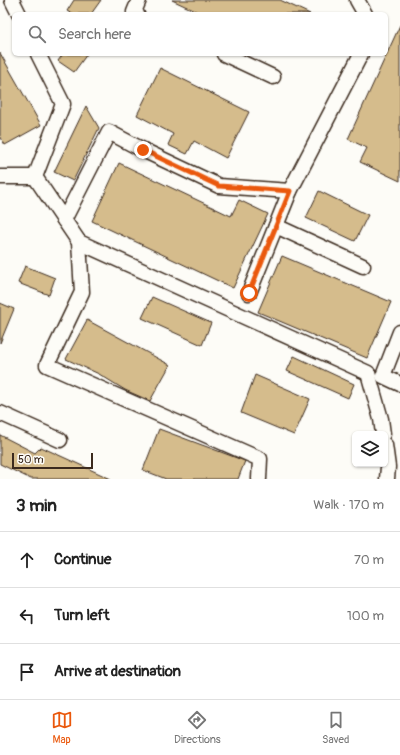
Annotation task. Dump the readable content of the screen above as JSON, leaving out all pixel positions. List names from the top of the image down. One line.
{"scale_bar":"50 m","page":{"search":"Search here","scale":"50 m","heading":["3 min","Walk · 170 m"],"list":[["Continue","70 m"],["Turn left","100 m"],"Arrive at destination"],"nav":["Map","Directions","Saved"]}}
